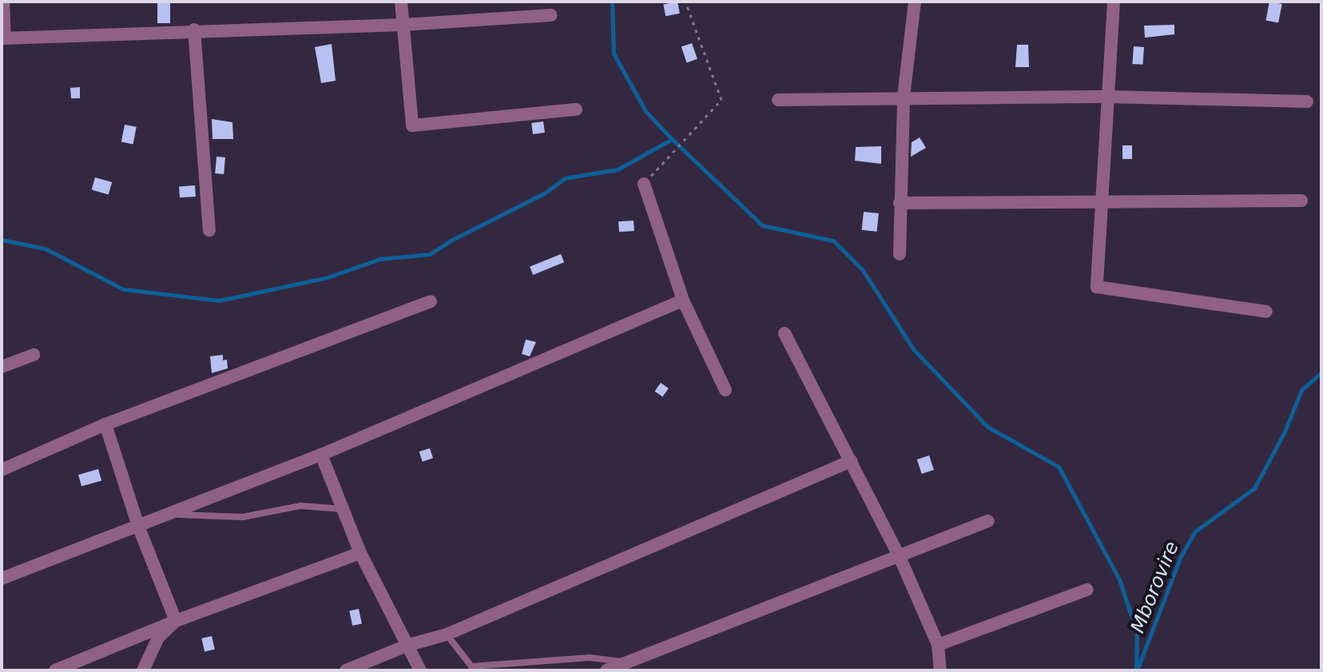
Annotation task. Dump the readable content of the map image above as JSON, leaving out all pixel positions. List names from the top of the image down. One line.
{"water":["Mborovire"]}
